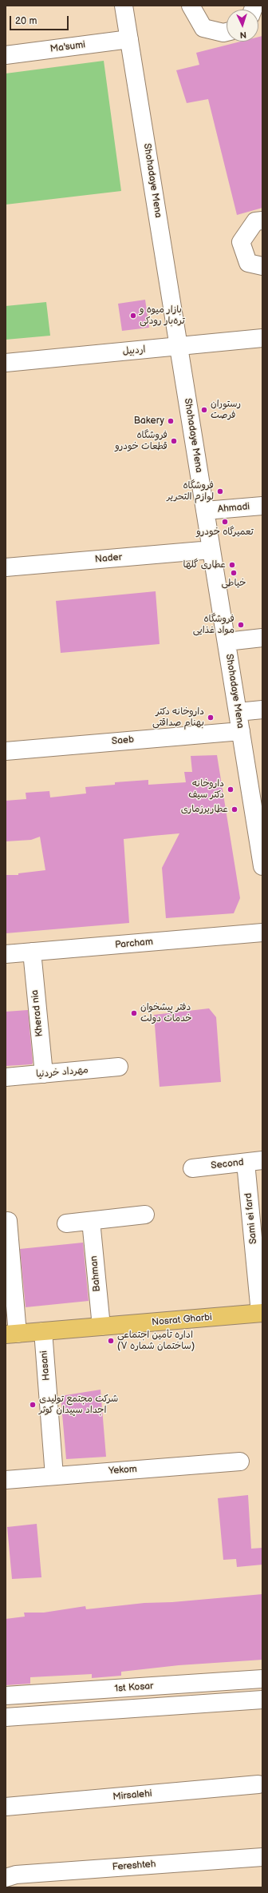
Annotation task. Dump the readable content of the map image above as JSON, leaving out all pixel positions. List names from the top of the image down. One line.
{"streets":{"main road":["Nosrat Gharbi"],"street":["Ma'sumi","Shohadaye Mena","اردبیل","Ahmadi","Nader","Saeb","Parcham","Kherad nia","مهرداد خردنیا","Second","Sami ei fard","Bahman","Hasani","Yekom","1st Kosar","Mirsalehi","Fereshteh"]},"crossings":[["Ma'sumi","Shohadaye Mena"],["Shohadaye Mena","اردبیل"],["Shohadaye Mena","Ahmadi"],["Shohadaye Mena","Nader"],["Shohadaye Mena","Saeb"],["Parcham","Kherad nia"],["Kherad nia","مهرداد خردنیا"],["Second","Sami ei fard"],["Sami ei fard","Nosrat Gharbi"],["Bahman","Nosrat Gharbi"],["Nosrat Gharbi","Hasani"],["Hasani","Yekom"]],"places":["بازار میوه و تره‌بار رودکی","رستوران فرصت","Bakery","فروشگاه قطعات خودرو","فروشگاه لوازم التحریر","تعمیرگاه خودرو","عطاری گلها","خیاطی","فروشگاه مواد غذایی","داروخانه دکتر بهنام صداقتی","داروخانه دکتر سیف","عطاریرزماری","دفتر پیشخوان خدمات دولت","اداره تأمین اجتماعی (ساختمان شماره ۷)","شرکت مجتمع تولیدی اجداد سپیدان کوثر"],"scale_bar":"20 m","north":"bottom"}
